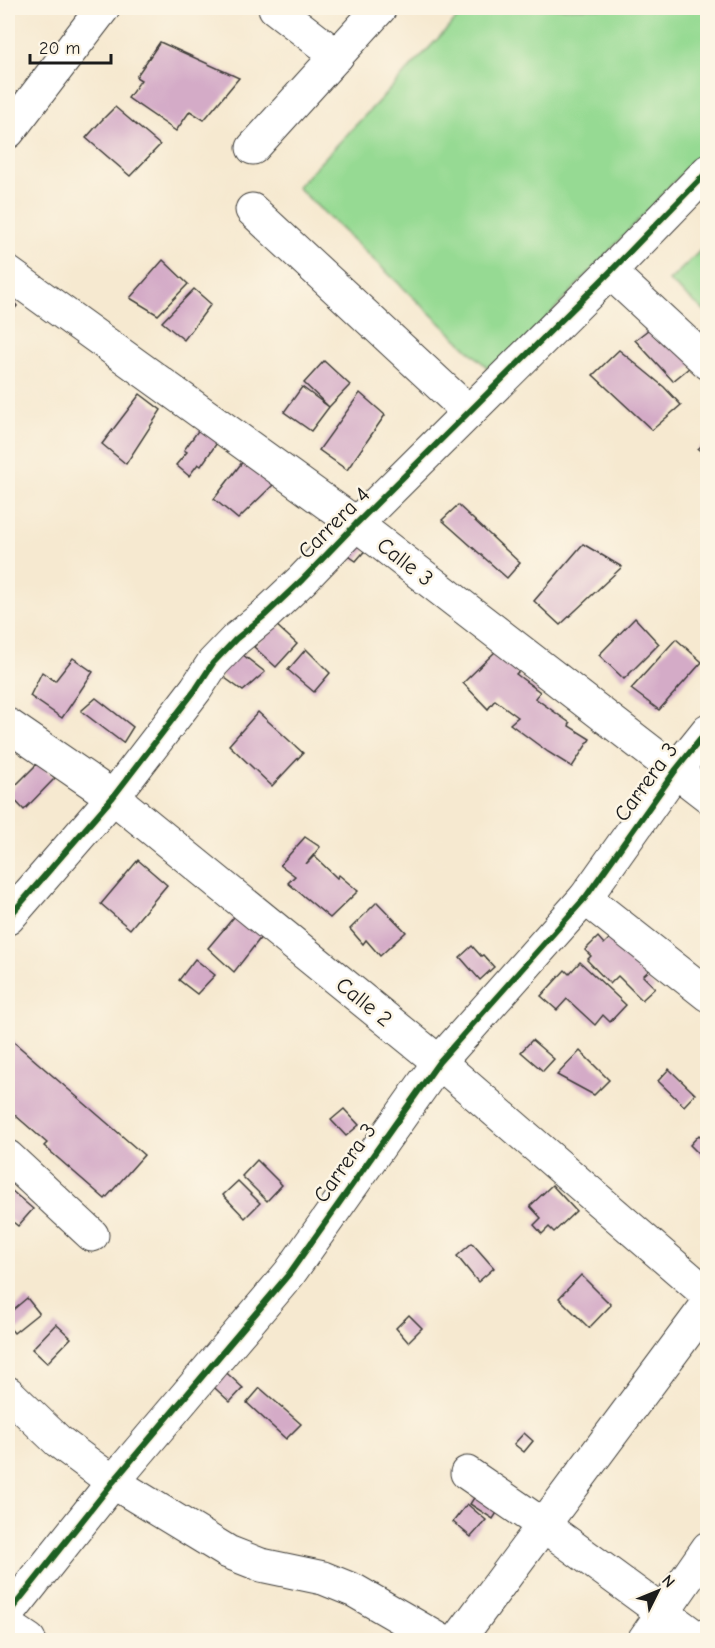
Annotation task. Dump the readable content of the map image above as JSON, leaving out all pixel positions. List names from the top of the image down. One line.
{"streets":{"street":["Carrera 4","Calle 3","Carrera 3","Calle 2"]},"crossings":[["Carrera 4","Calle 3"],["Carrera 4","Calle 2"],["Calle 3","Carrera 3"],["Carrera 3","Calle 2"]],"scale_bar":"20 m","north":"top right"}
